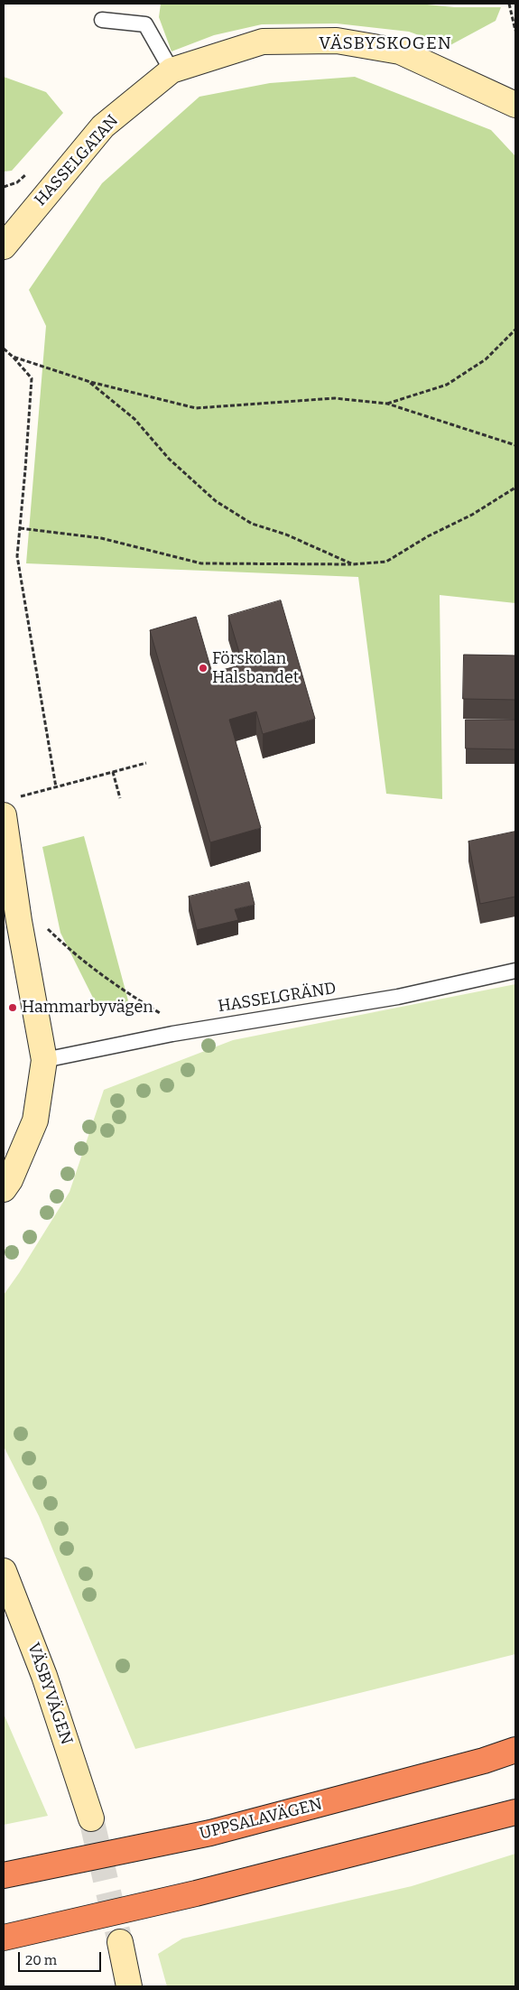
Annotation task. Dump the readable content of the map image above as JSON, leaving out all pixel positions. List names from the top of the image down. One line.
{"streets":{"highway":["UPPSALAVÄGEN"],"street":["HASSELGATAN","VÄSBYVÄGEN"],"lane":["HASSELGRÄND"]},"districts":["VÄSBYSKOGEN"],"places":["Förskolan Halsbandet","Hammarbyvägen"],"scale_bar":"20 m"}
